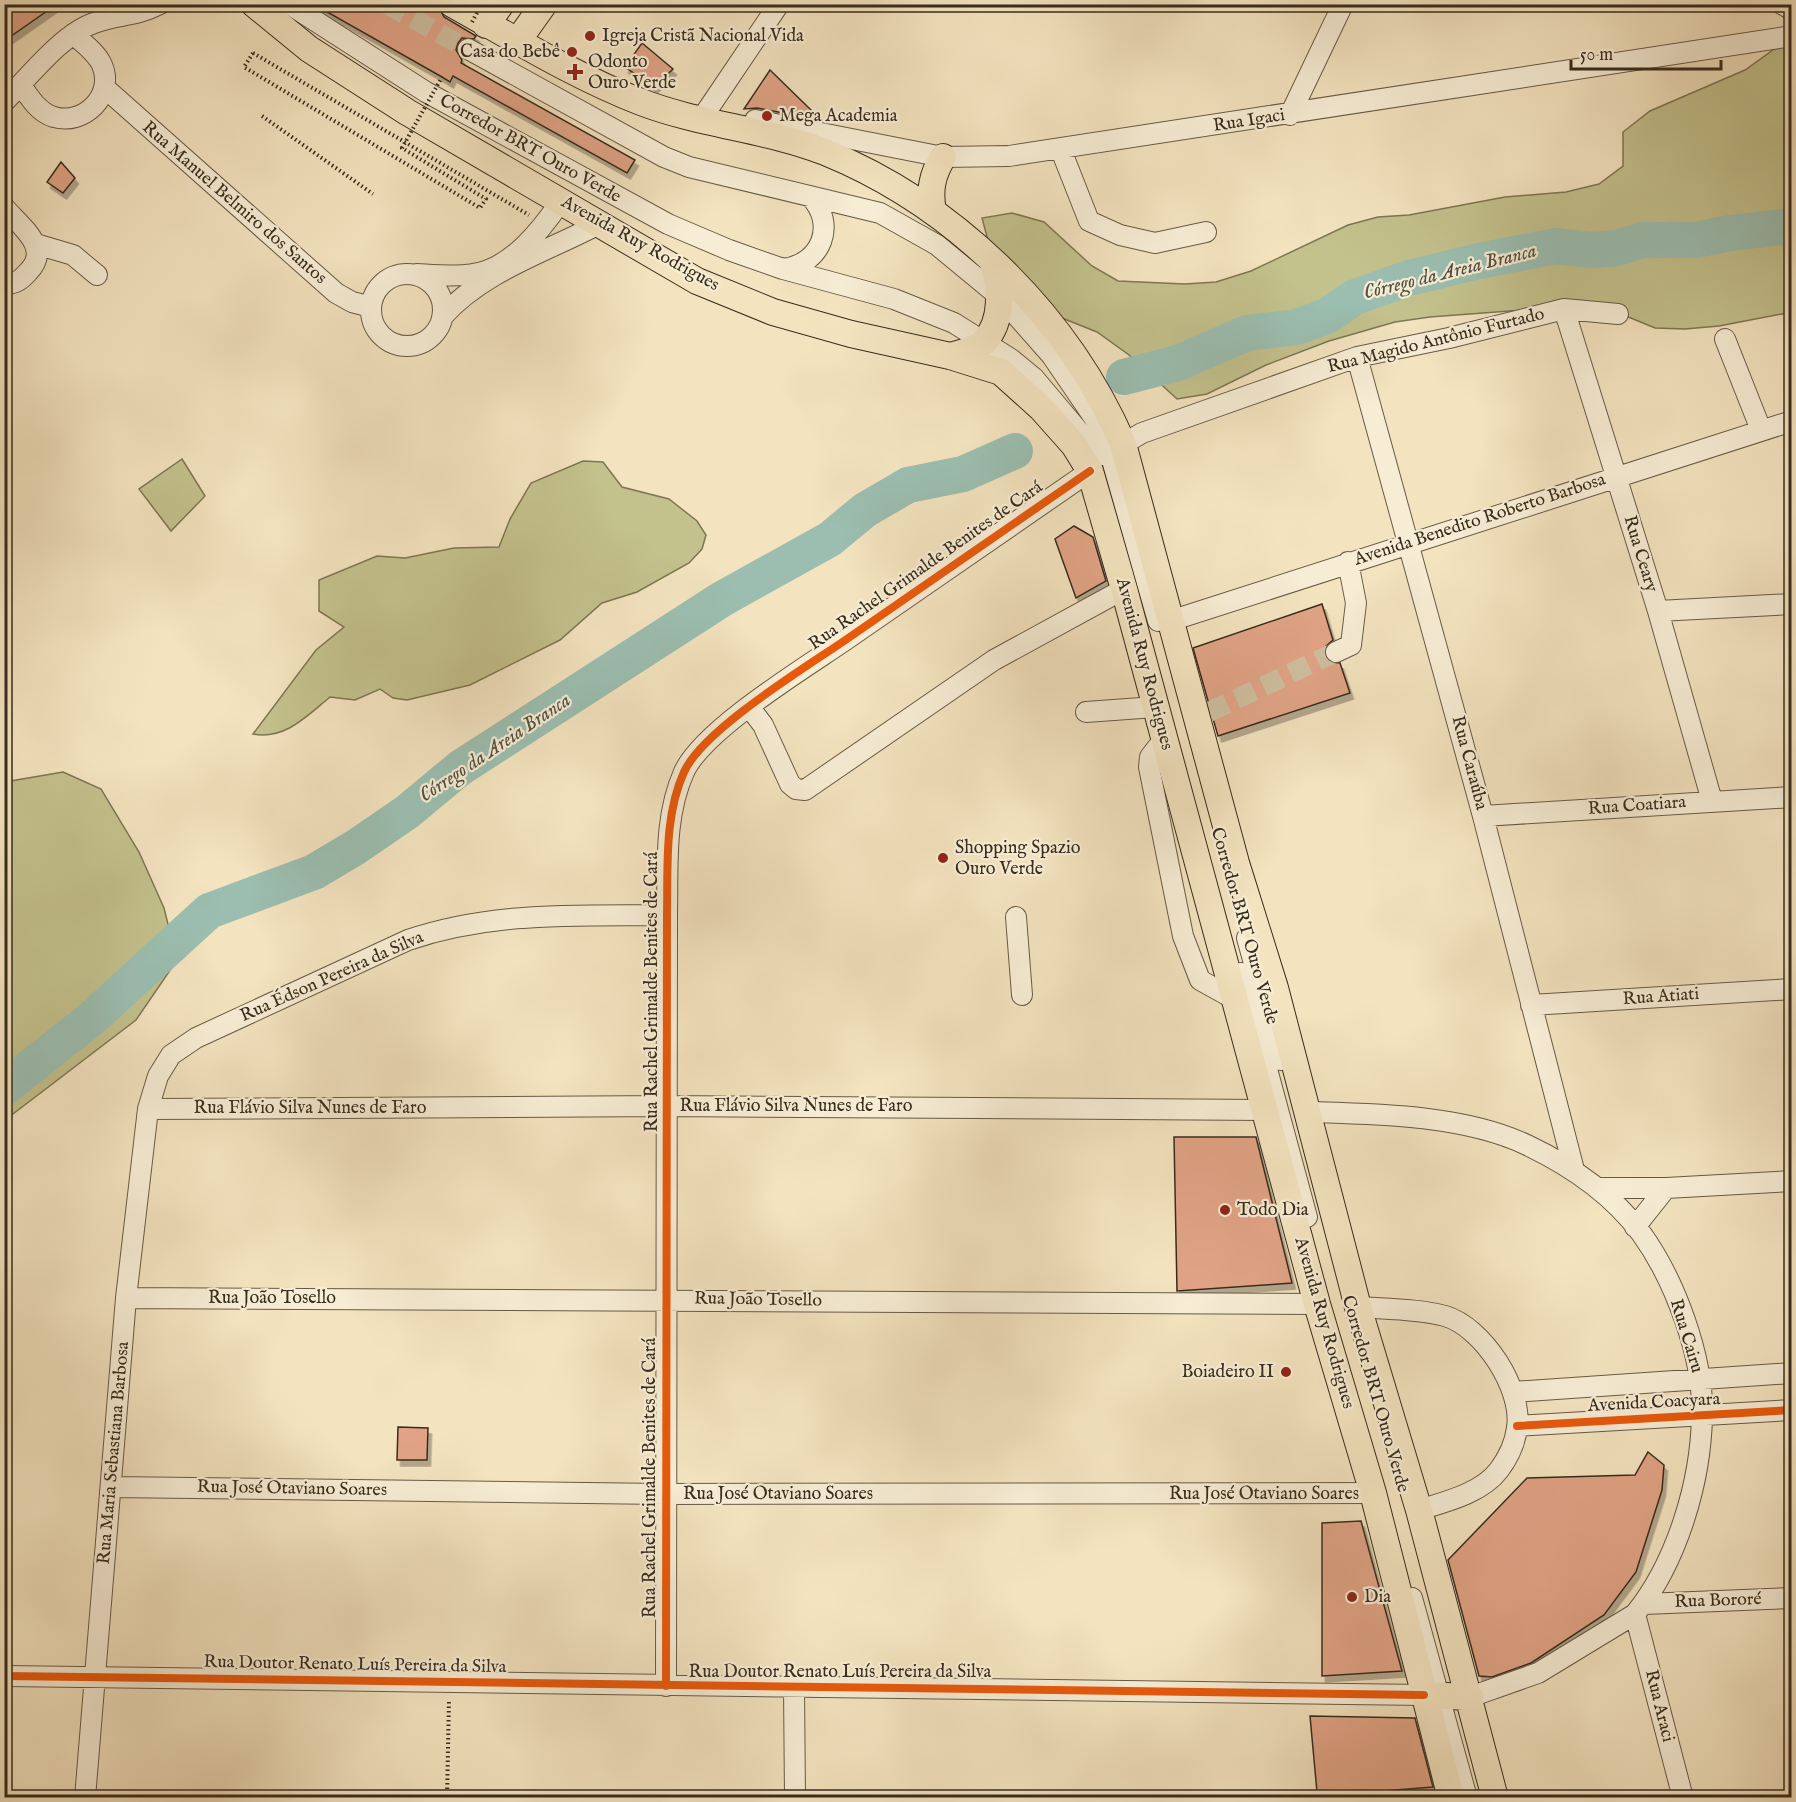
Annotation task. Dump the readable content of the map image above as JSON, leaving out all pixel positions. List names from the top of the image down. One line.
{"streets":{"main road":["Avenida Ruy Rodrigues"],"street":["Rua Igaci","Corredor BRT Ouro Verde","Rua Manuel Belmiro dos Santos","Rua Magido Antônio Furtado","Avenida Benedito Roberto Barbosa","Rua Ceary","Rua Rachel Grimalde Benites de Cará","Rua Caraúba","Rua Coatiara","Rua Édson Pereira da Silva","Rua Atiati","Rua Flávio Silva Nunes de Faro","Rua João Tosello","Rua Cairu","Avenida Coacyara","Rua Maria Sebastiana Barbosa","Rua José Otaviano Soares","Rua Bororé","Rua Doutor Renato Luís Pereira da Silva","Rua Araci"]},"crossings":[["Rua Igaci","Avenida Ruy Rodrigues"],["Corredor BRT Ouro Verde","Avenida Ruy Rodrigues"],["Corredor BRT Ouro Verde","Rua Magido Antônio Furtado"],["Corredor BRT Ouro Verde","Rua Rachel Grimalde Benites de Cará"],["Corredor BRT Ouro Verde","Rua Flávio Silva Nunes de Faro"],["Corredor BRT Ouro Verde","Rua Cairu"],["Corredor BRT Ouro Verde","Rua Doutor Renato Luís Pereira da Silva"],["Avenida Ruy Rodrigues","Rua Magido Antônio Furtado"],["Avenida Ruy Rodrigues","Avenida Benedito Roberto Barbosa"],["Avenida Ruy Rodrigues","Rua Rachel Grimalde Benites de Cará"],["Avenida Ruy Rodrigues","Rua Flávio Silva Nunes de Faro"],["Avenida Ruy Rodrigues","Rua João Tosello"],["Avenida Ruy Rodrigues","Rua Cairu"],["Avenida Ruy Rodrigues","Rua José Otaviano Soares"],["Avenida Ruy Rodrigues","Rua Doutor Renato Luís Pereira da Silva"],["Rua Magido Antônio Furtado","Rua Ceary"],["Rua Magido Antônio Furtado","Rua Rachel Grimalde Benites de Cará"],["Rua Magido Antônio Furtado","Rua Caraúba"],["Avenida Benedito Roberto Barbosa","Rua Ceary"],["Avenida Benedito Roberto Barbosa","Rua Caraúba"],["Rua Ceary","Rua Coatiara"],["Rua Rachel Grimalde Benites de Cará","Rua Édson Pereira da Silva"],["Rua Rachel Grimalde Benites de Cará","Rua Flávio Silva Nunes de Faro"],["Rua Rachel Grimalde Benites de Cará","Rua João Tosello"],["Rua Rachel Grimalde Benites de Cará","Rua José Otaviano Soares"],["Rua Rachel Grimalde Benites de Cará","Rua Doutor Renato Luís Pereira da Silva"],["Rua Caraúba","Rua Coatiara"],["Rua Caraúba","Rua Atiati"],["Rua Caraúba","Rua Cairu"],["Rua Édson Pereira da Silva","Rua Flávio Silva Nunes de Faro"],["Rua Édson Pereira da Silva","Rua Maria Sebastiana Barbosa"],["Rua Flávio Silva Nunes de Faro","Rua Cairu"],["Rua Flávio Silva Nunes de Faro","Rua Maria Sebastiana Barbosa"],["Rua João Tosello","Rua Maria Sebastiana Barbosa"],["Rua Cairu","Avenida Coacyara"],["Rua Cairu","Rua Bororé"],["Rua Cairu","Rua Doutor Renato Luís Pereira da Silva"],["Rua Cairu","Rua Araci"],["Rua Maria Sebastiana Barbosa","Rua José Otaviano Soares"],["Rua Maria Sebastiana Barbosa","Rua Doutor Renato Luís Pereira da Silva"],["Rua Bororé","Rua Araci"]],"water":["Córrego da Areia Branca"],"places":{"other":["Igreja Cristã Nacional Vida","Casa do Bebê","Mega Academia","Shopping Spazio Ouro Verde","Todo Dia","Boiadeiro II","Dia"],"health":["Odonto Ouro Verde"]},"scale_bar":"50 m"}
